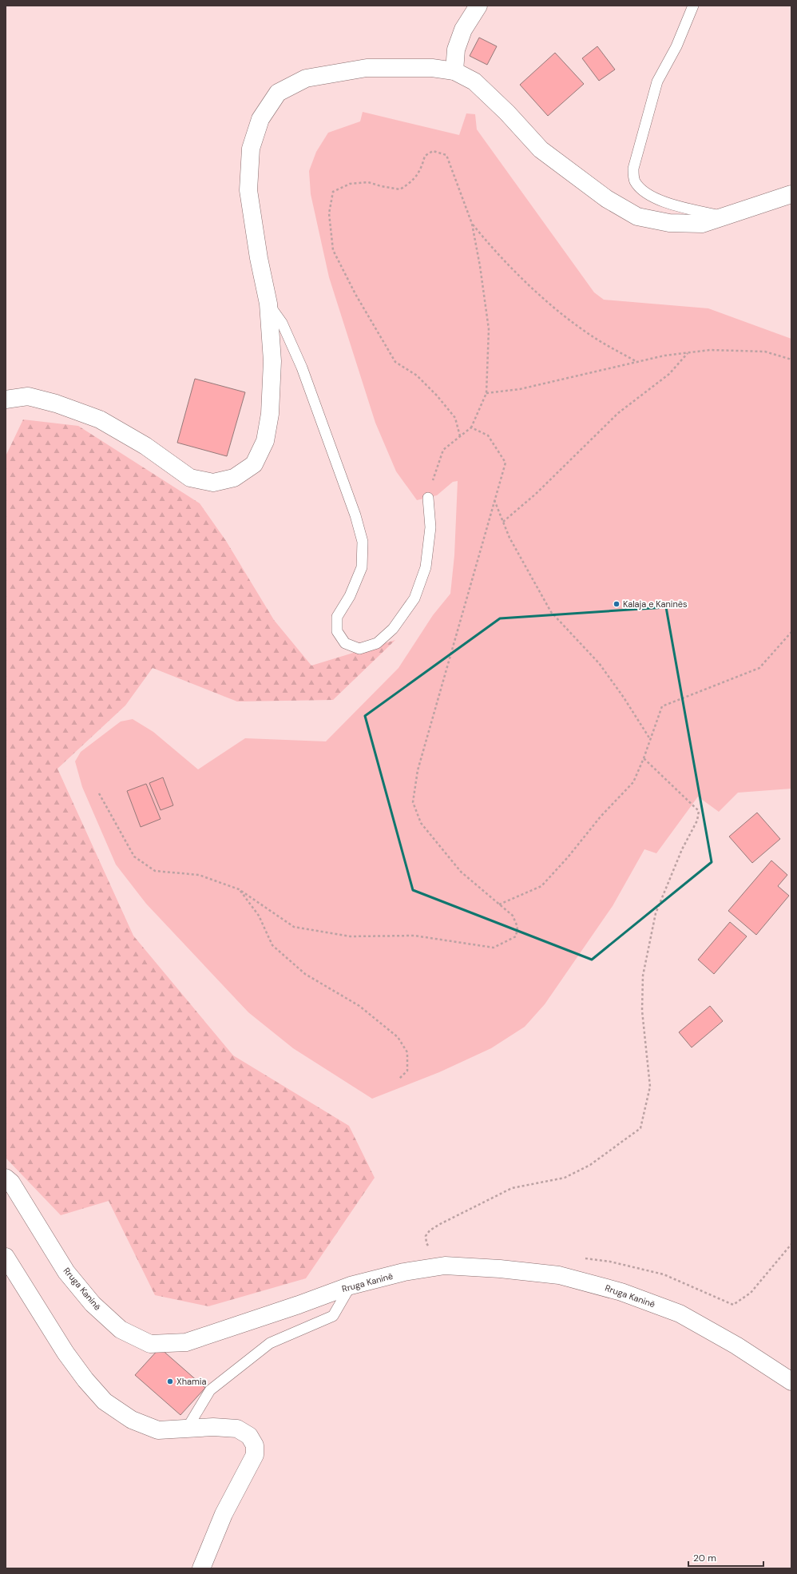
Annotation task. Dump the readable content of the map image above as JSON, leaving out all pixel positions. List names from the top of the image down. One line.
{"streets":{"street":["Rruga Kaninë"]},"places":["Kalaja e Kaninës","Xhamia"],"scale_bar":"20 m"}
